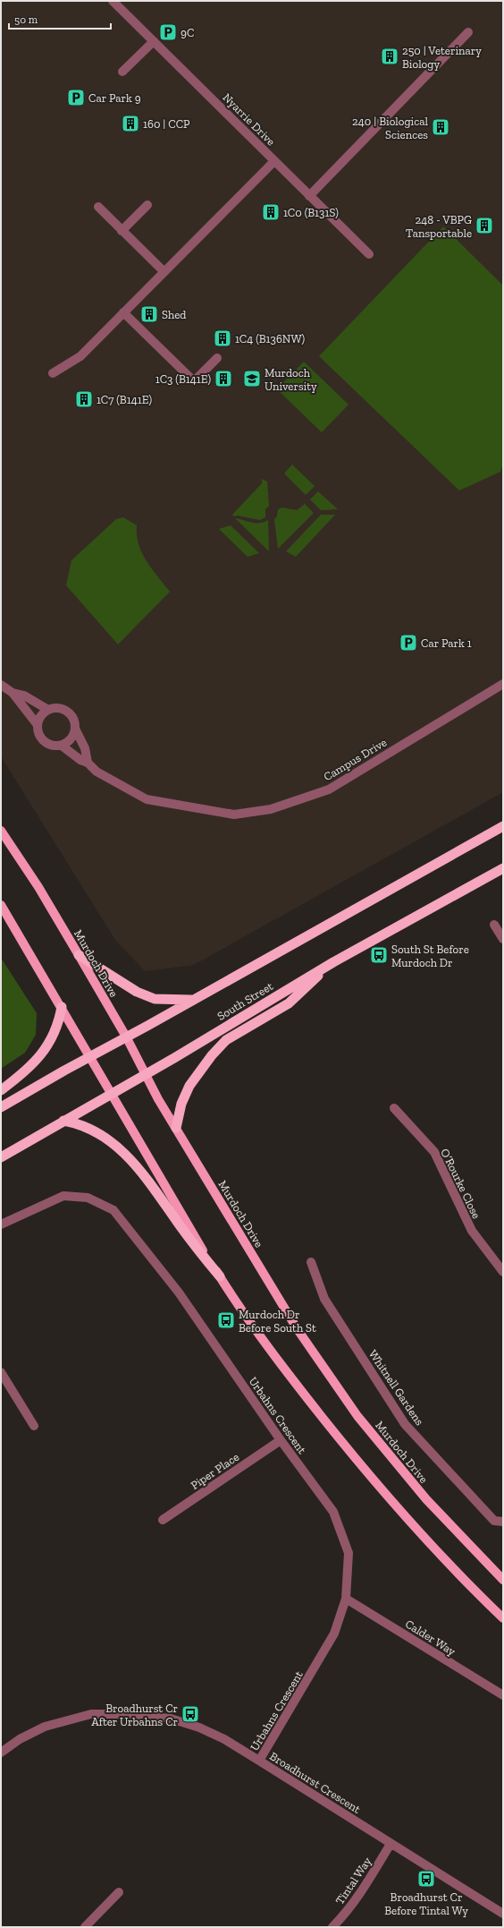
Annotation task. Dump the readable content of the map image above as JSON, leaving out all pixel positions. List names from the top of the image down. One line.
{"streets":{"highway":["South Street"],"main road":["Murdoch Drive"],"street":["Nyarrie Drive","Campus Drive","O’Rourke Close","Whitnell Gardens","Urbahns Crescent","Piper Place","Calder Way","Broadhurst Crescent","Tintal Way"]},"crossings":[["Murdoch Drive","South Street"],["Urbahns Crescent","Piper Place"],["Urbahns Crescent","Calder Way"],["Urbahns Crescent","Broadhurst Crescent"],["Broadhurst Crescent","Tintal Way"]],"places":{"parking":["9C","Car Park 9","Car Park 1"],"building":["250 | Veterinary Biology","160 | CCP","240 | Biological Sciences","1C0 (B131S)","248 - VBPG Tansportable","Shed","1C4 (B136NW)","1C3 (B141E)","1C7 (B141E)"],"school or university":["Murdoch University"],"bus stop":["South St Before Murdoch Dr","Murdoch Dr Before South St","Broadhurst Cr After Urbahns Cr","Broadhurst Cr Before Tintal Wy"]},"scale_bar":"50 m"}
